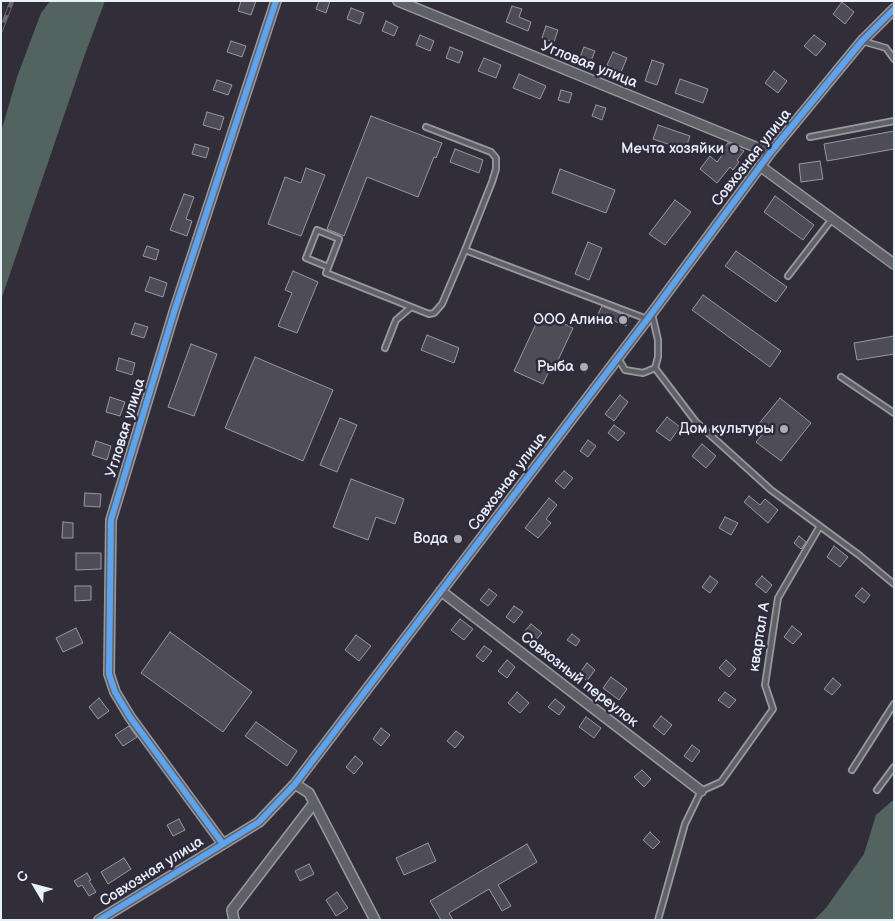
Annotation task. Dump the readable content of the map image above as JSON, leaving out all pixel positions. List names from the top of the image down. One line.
{"streets":{"street":["Угловая улица","Совхозная улица","Совхозный переулок"],"lane":["квартал А"]},"crossings":[["Угловая улица","Совхозная улица"],["Совхозная улица","Совхозный переулок"],["квартал А","Совхозный переулок"]],"places":["Мечта хозяйки","ООО Алина","Рыба","Дом культуры","Вода"],"north":"top left"}
